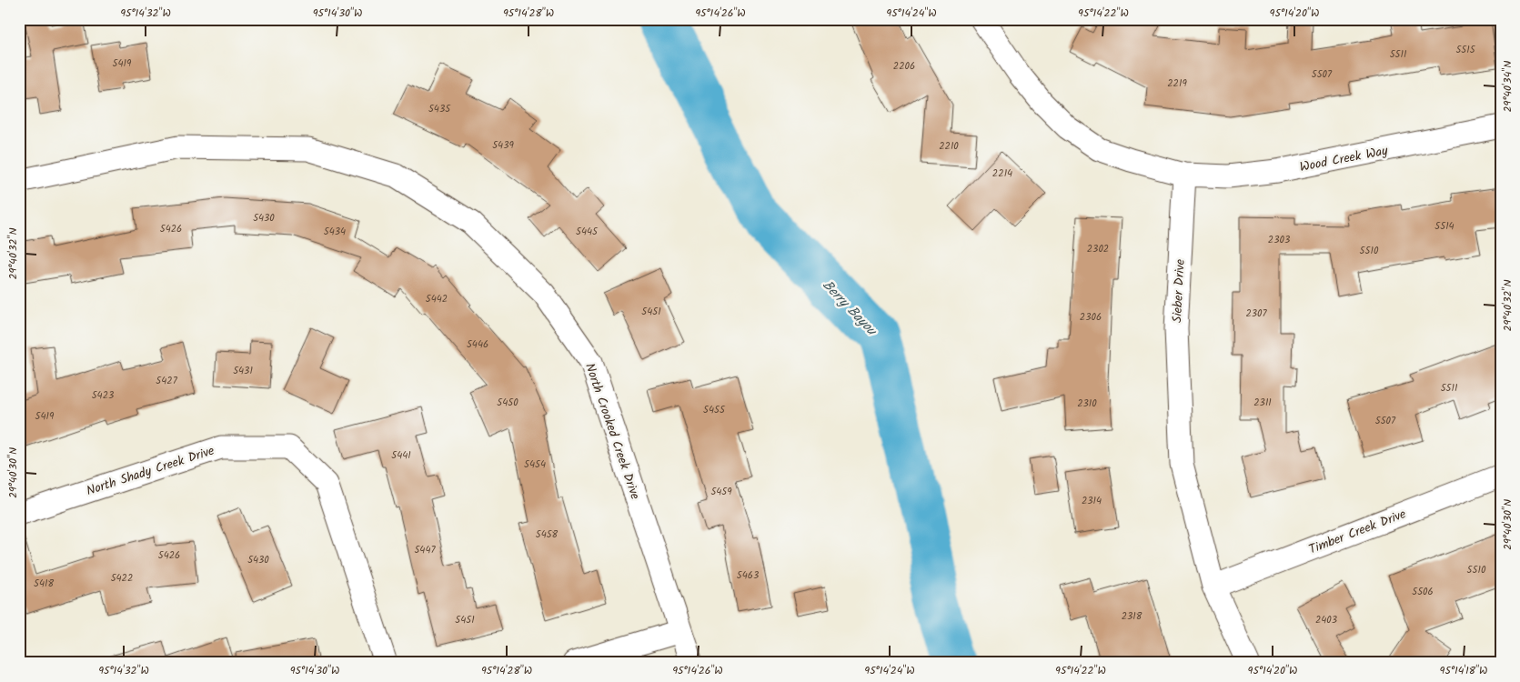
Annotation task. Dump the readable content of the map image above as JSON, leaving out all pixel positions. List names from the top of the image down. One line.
{"streets":{"street":["Wood Creek Way","Sieber Drive","North Crooked Creek Drive","North Shady Creek Drive","Timber Creek Drive"]},"crossings":[["Wood Creek Way","Sieber Drive"],["Sieber Drive","Timber Creek Drive"]],"water":["Berry Bayou"],"house_numbers":["5515","5511","5419","2206","5507","2219","5435","5439","2210","2214","5430","5514","5426","5434","5445","2303","2302","5510","5442","5451","2307","2306","5446","5431","5427","5511","5423","5450","2311","2310","5455","5419","5507","5441","5454","5459","2314","5458","5447","5426","5430","5510","5463","5422","5418","5506","2318","5451","2403"],"coordinates":["95°14'32\"W","95°14'30\"W","95°14'28\"W","95°14'26\"W","95°14'24\"W","95°14'22\"W","95°14'20\"W","29°40'34\"N","29°40'32\"N","29°40'30\"N","95°14'18\"W"]}
